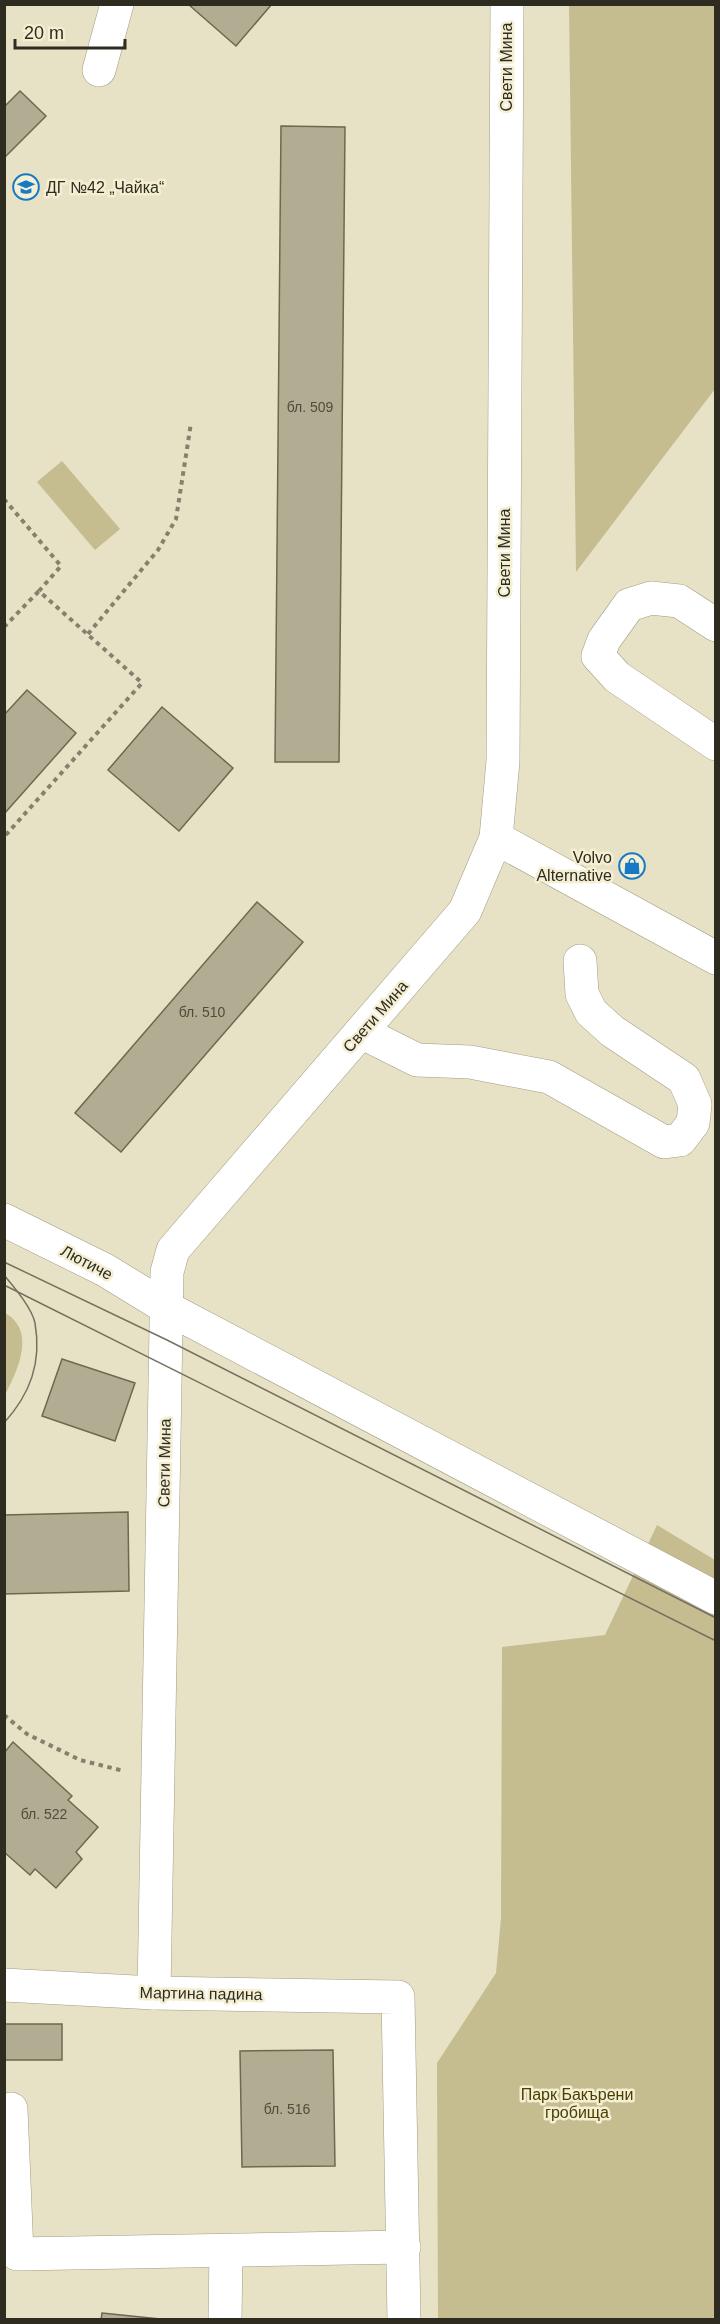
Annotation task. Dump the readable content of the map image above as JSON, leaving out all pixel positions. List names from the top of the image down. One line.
{"streets":{"street":["Свети Мина","Лютиче","Мартина падина"]},"crossings":[["Свети Мина","Лютиче"],["Свети Мина","Мартина падина"]],"parks":["Парк Бакърени гробища"],"places":{"school or university":["ДГ №42 „Чайка“"],"shop":["Volvo Alternative"]},"house_numbers":["бл. 509","бл. 510","бл. 522","бл. 516"],"scale_bar":"20 m"}
